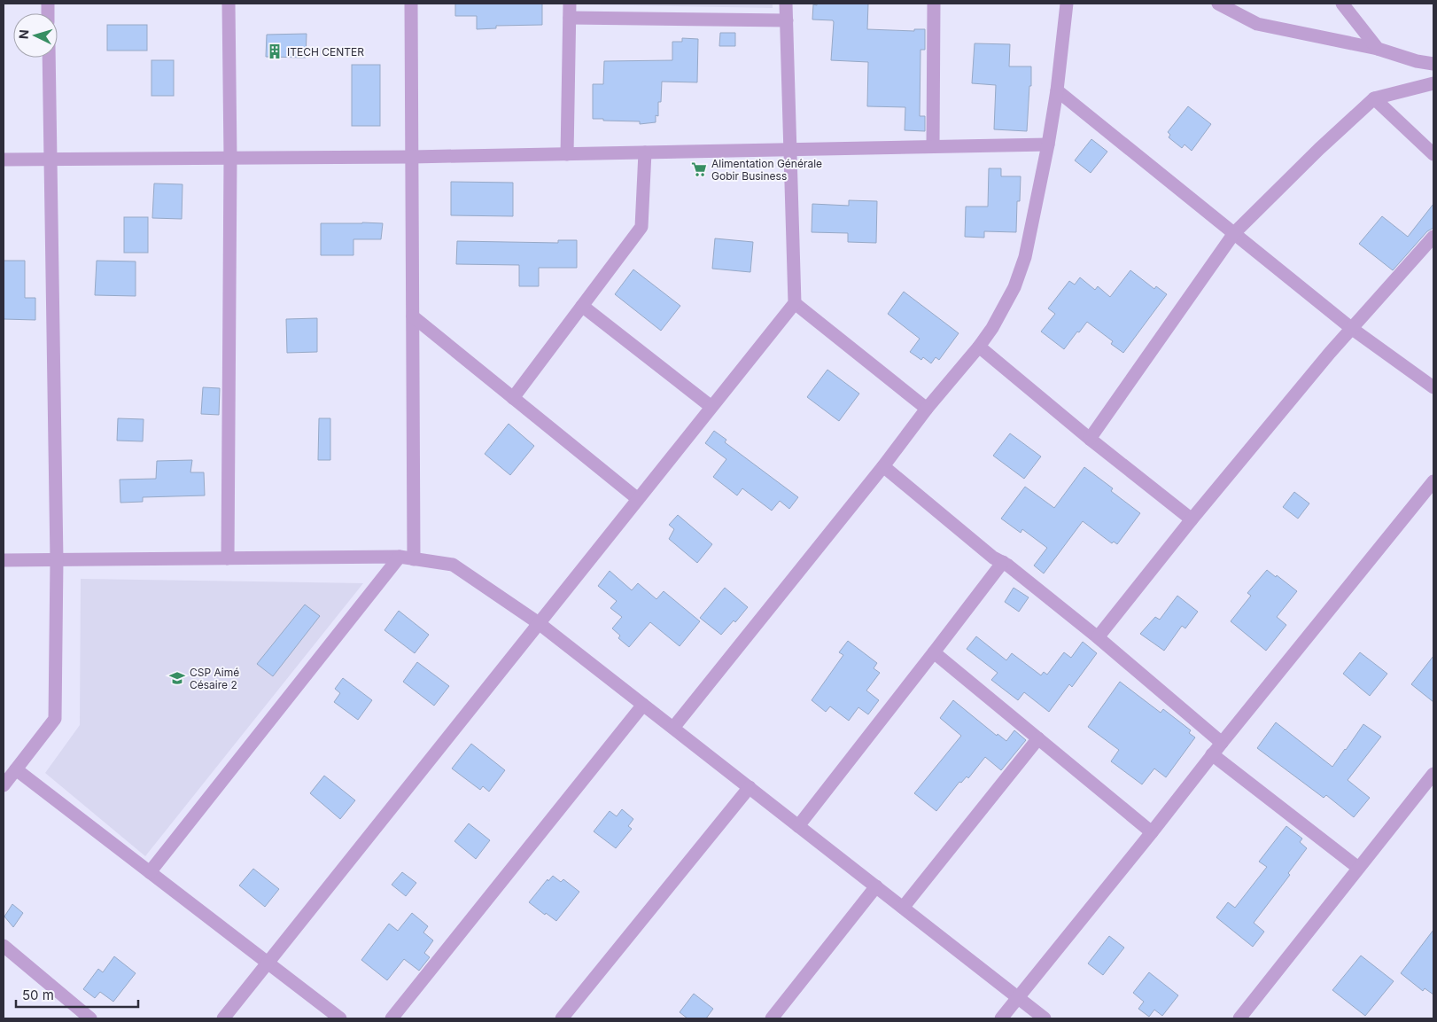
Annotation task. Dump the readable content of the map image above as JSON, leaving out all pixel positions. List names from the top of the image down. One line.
{"places":{"building":["ITECH CENTER"],"supermarket":["Alimentation Générale Gobir Business"],"school or university":["CSP Aimé Césaire 2"]},"scale_bar":"50 m","north":"left"}
